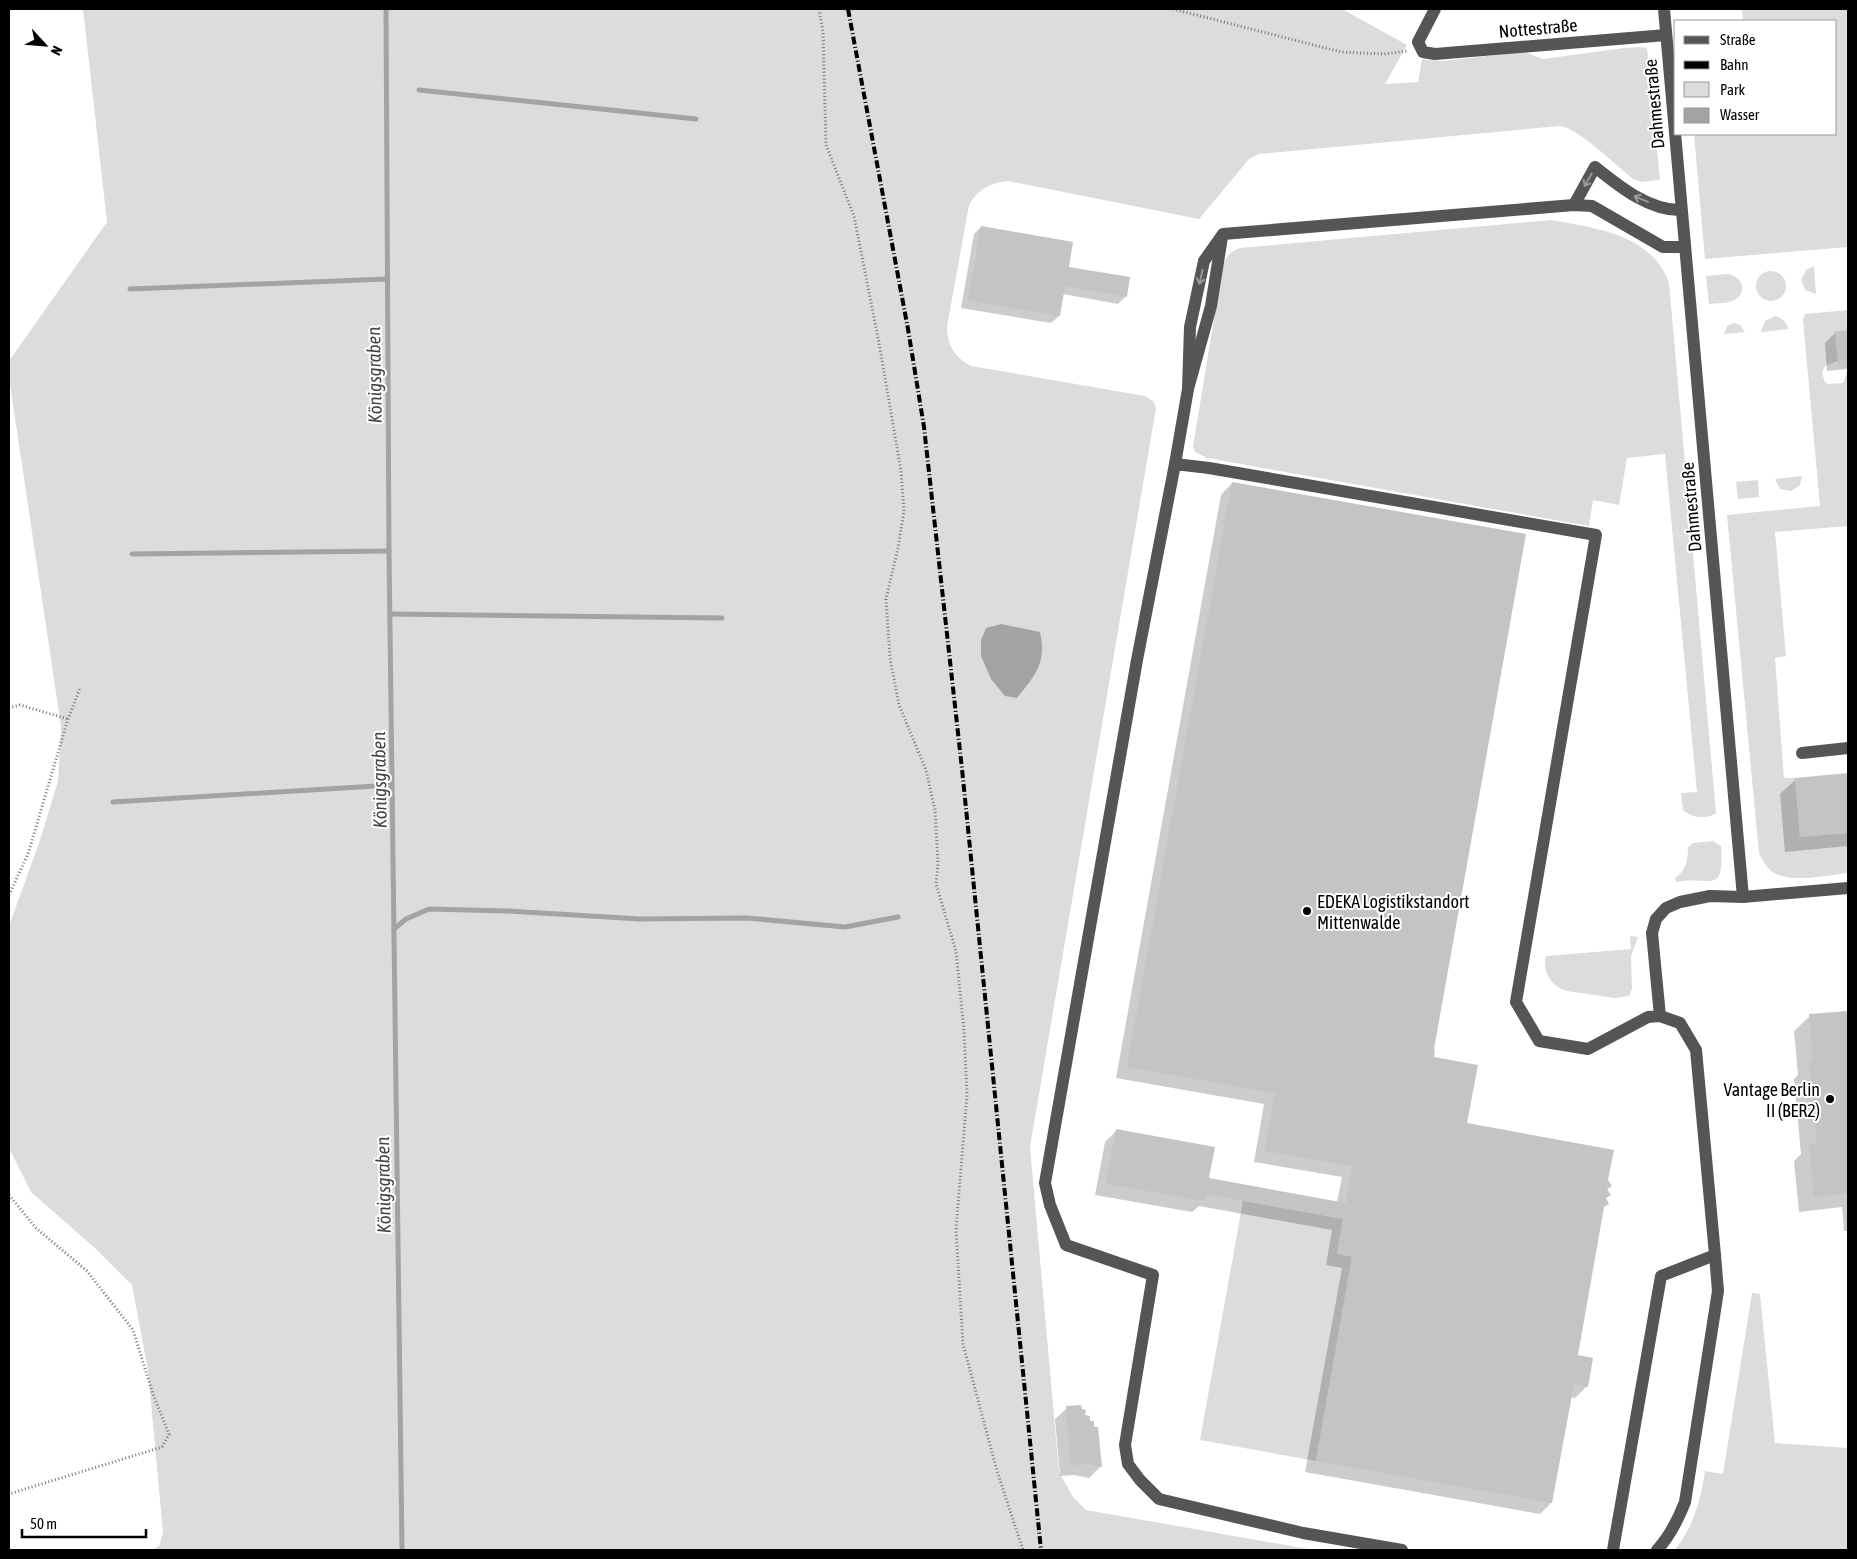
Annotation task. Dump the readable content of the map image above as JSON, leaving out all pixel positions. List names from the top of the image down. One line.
{"streets":{"street":["Nottestraße","Dahmestraße"]},"crossings":[["Nottestraße","Dahmestraße"]],"water":["Königsgraben"],"places":["EDEKA Logistikstandort Mittenwalde","Vantage Berlin II (BER2)"],"legend":["Straße","Bahn","Park","Wasser"],"scale_bar":"50 m","north":"bottom right"}
